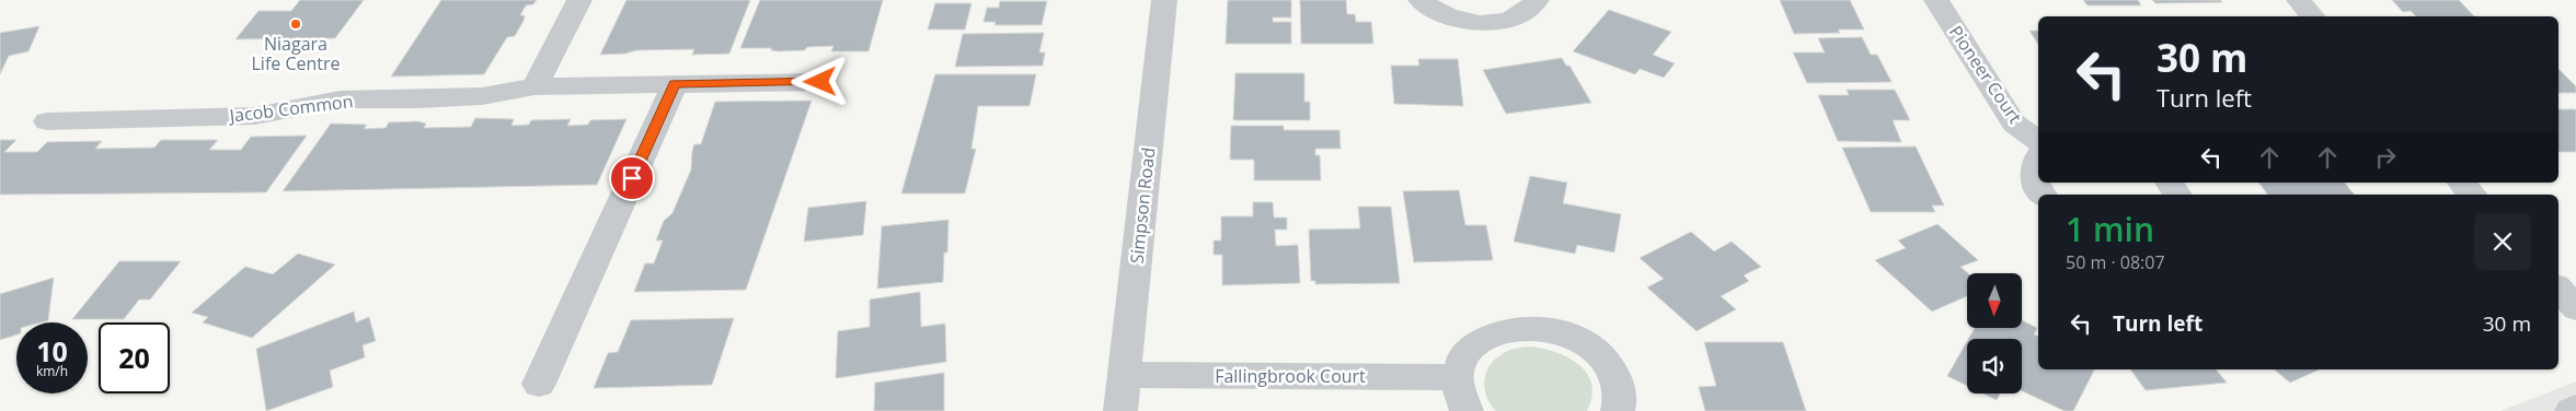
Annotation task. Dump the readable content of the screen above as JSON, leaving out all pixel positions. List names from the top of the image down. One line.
{"streets":{"street":["Pioneer Court","Jacob Common","Simpson Road","Fallingbrook Court"]},"crossings":[["Simpson Road","Fallingbrook Court"]],"places":["Niagara Life Centre"],"north":"bottom","page":{"turn":["30 m","Turn left"],"heading":["1 min","50 m · 08:07"],"list":[{"name":"Turn left","value":"30 m"}],"speed":"10 km/h","limit":"20"}}
